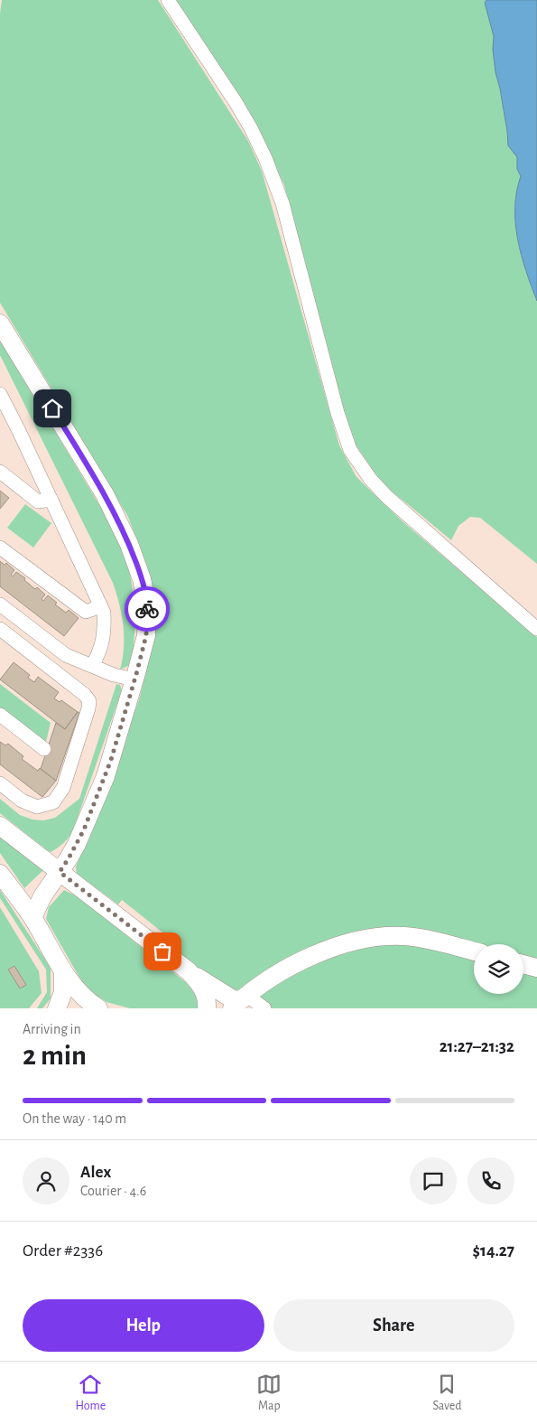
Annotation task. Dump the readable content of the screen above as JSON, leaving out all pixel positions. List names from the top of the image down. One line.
{"page":{"heading":["2 min","Arriving in","21:27–21:32"],"panel":["Alex","Courier · 4.6","Order #2336","$14.27"],"bar":"On the way · 140 m","buttons":["Help","Share"],"tabs":["Home","Map","Saved"]}}
